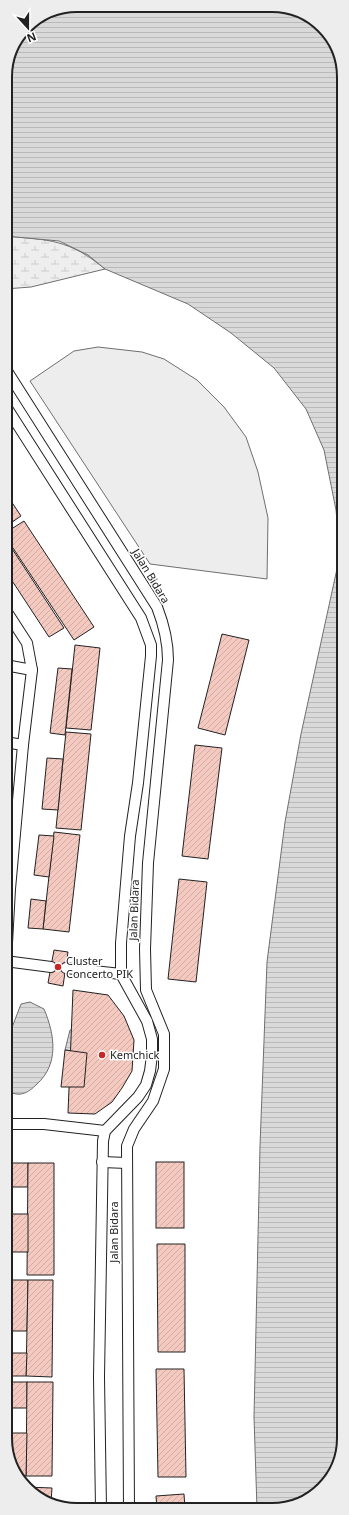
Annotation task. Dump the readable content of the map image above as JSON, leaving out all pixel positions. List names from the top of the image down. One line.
{"streets":{"street":["Jalan Bidara"]},"places":["Cluster Concerto PIK","Kemchick"],"north":"bottom"}
